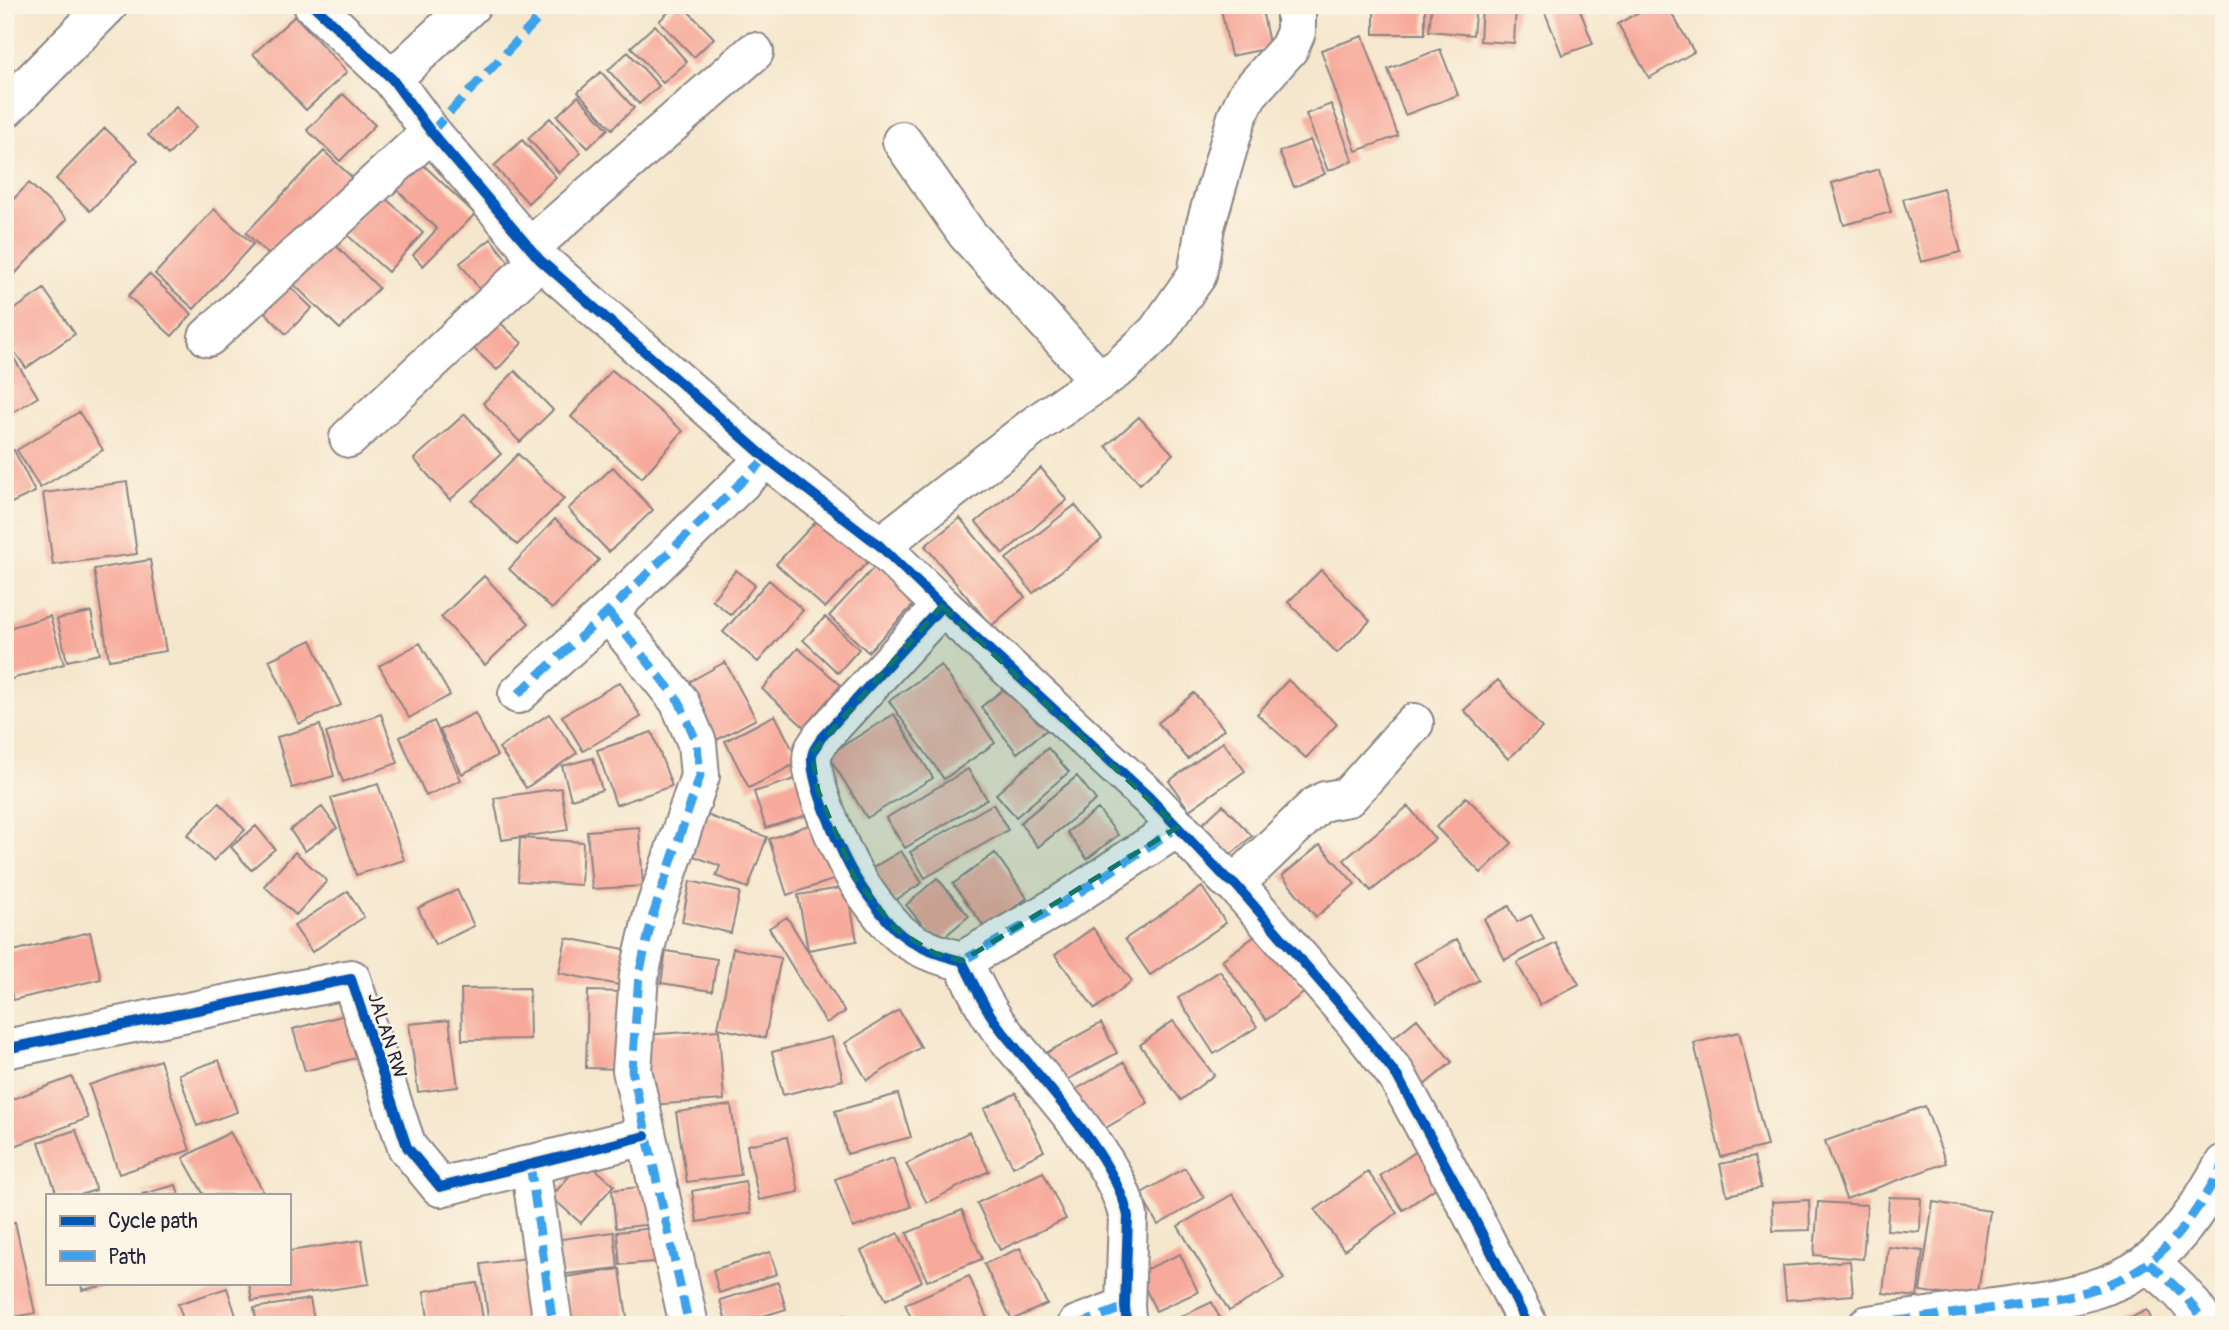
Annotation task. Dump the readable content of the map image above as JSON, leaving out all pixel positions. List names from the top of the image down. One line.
{"streets":{"street":["JALAN RW"]},"legend":["Cycle path","Path"]}
